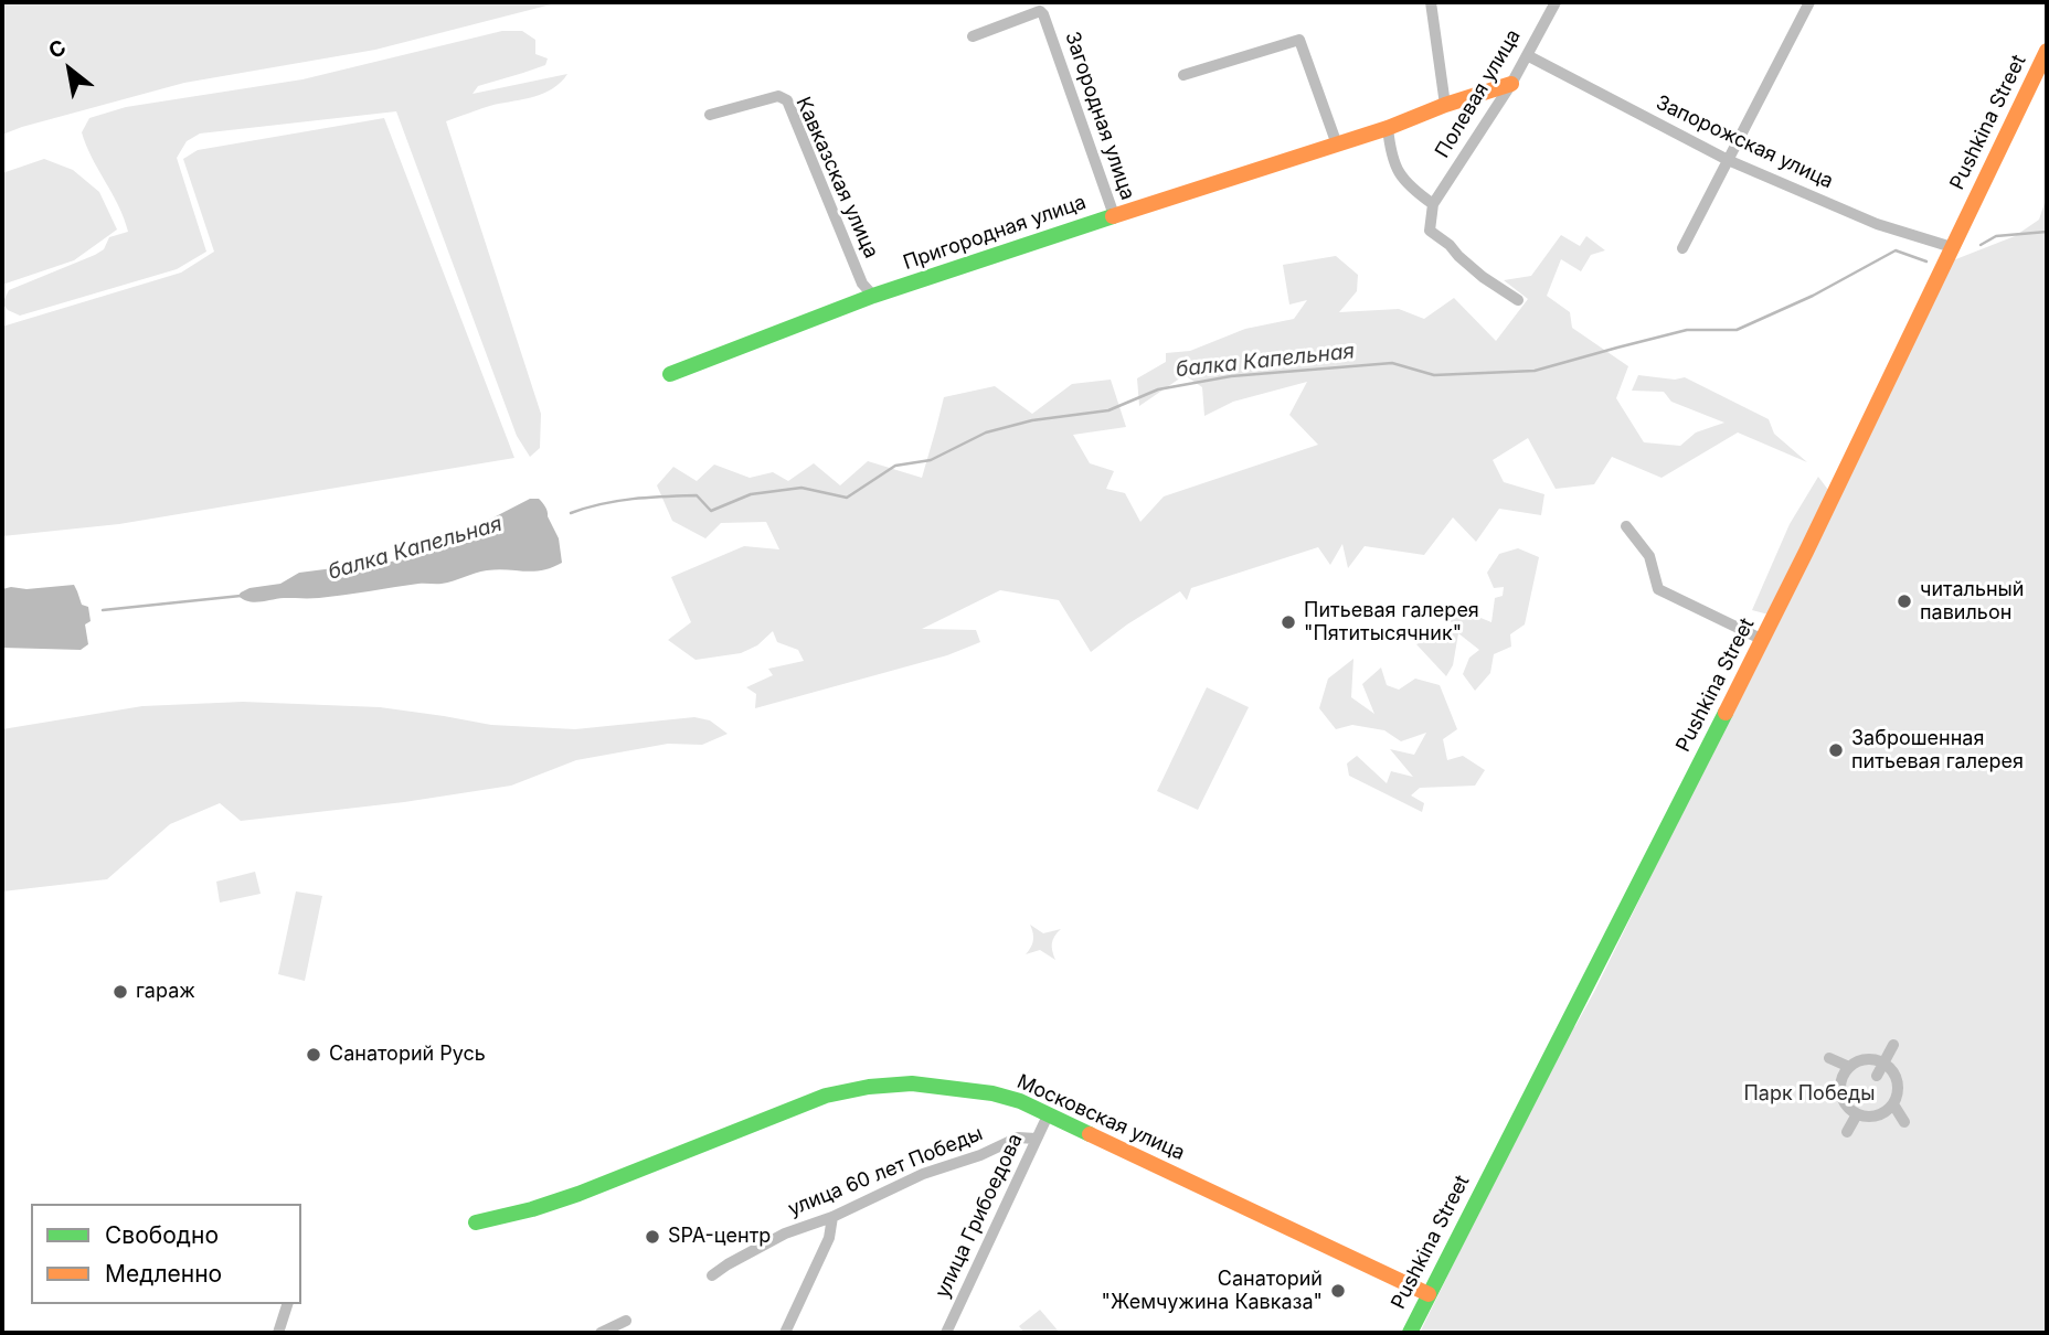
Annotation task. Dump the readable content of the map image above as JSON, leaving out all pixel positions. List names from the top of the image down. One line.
{"streets":{"street":["Полевая улица","Загородная улица","Pushkina Street","Запорожская улица","Кавказская улица","Пригородная улица","Московская улица","улица 60 лет Победы","улица Грибоедова"]},"crossings":[["Полевая улица","Запорожская улица"],["Полевая улица","Пригородная улица"],["Загородная улица","Пригородная улица"],["Pushkina Street","Запорожская улица"],["Pushkina Street","Московская улица"],["Кавказская улица","Пригородная улица"],["Московская улица","улица Грибоедова"],["улица 60 лет Победы","улица Грибоедова"]],"water":["балка Капельная"],"parks":["Парк Победы"],"places":["читальный павильон","Питьевая галерея \"Пятитысячник\"","Заброшенная питьевая галерея","гараж","Санаторий Русь","SPA-центр","Санаторий \"Жемчужина Кавказа\""],"legend":["Свободно","Медленно"],"north":"top left"}
